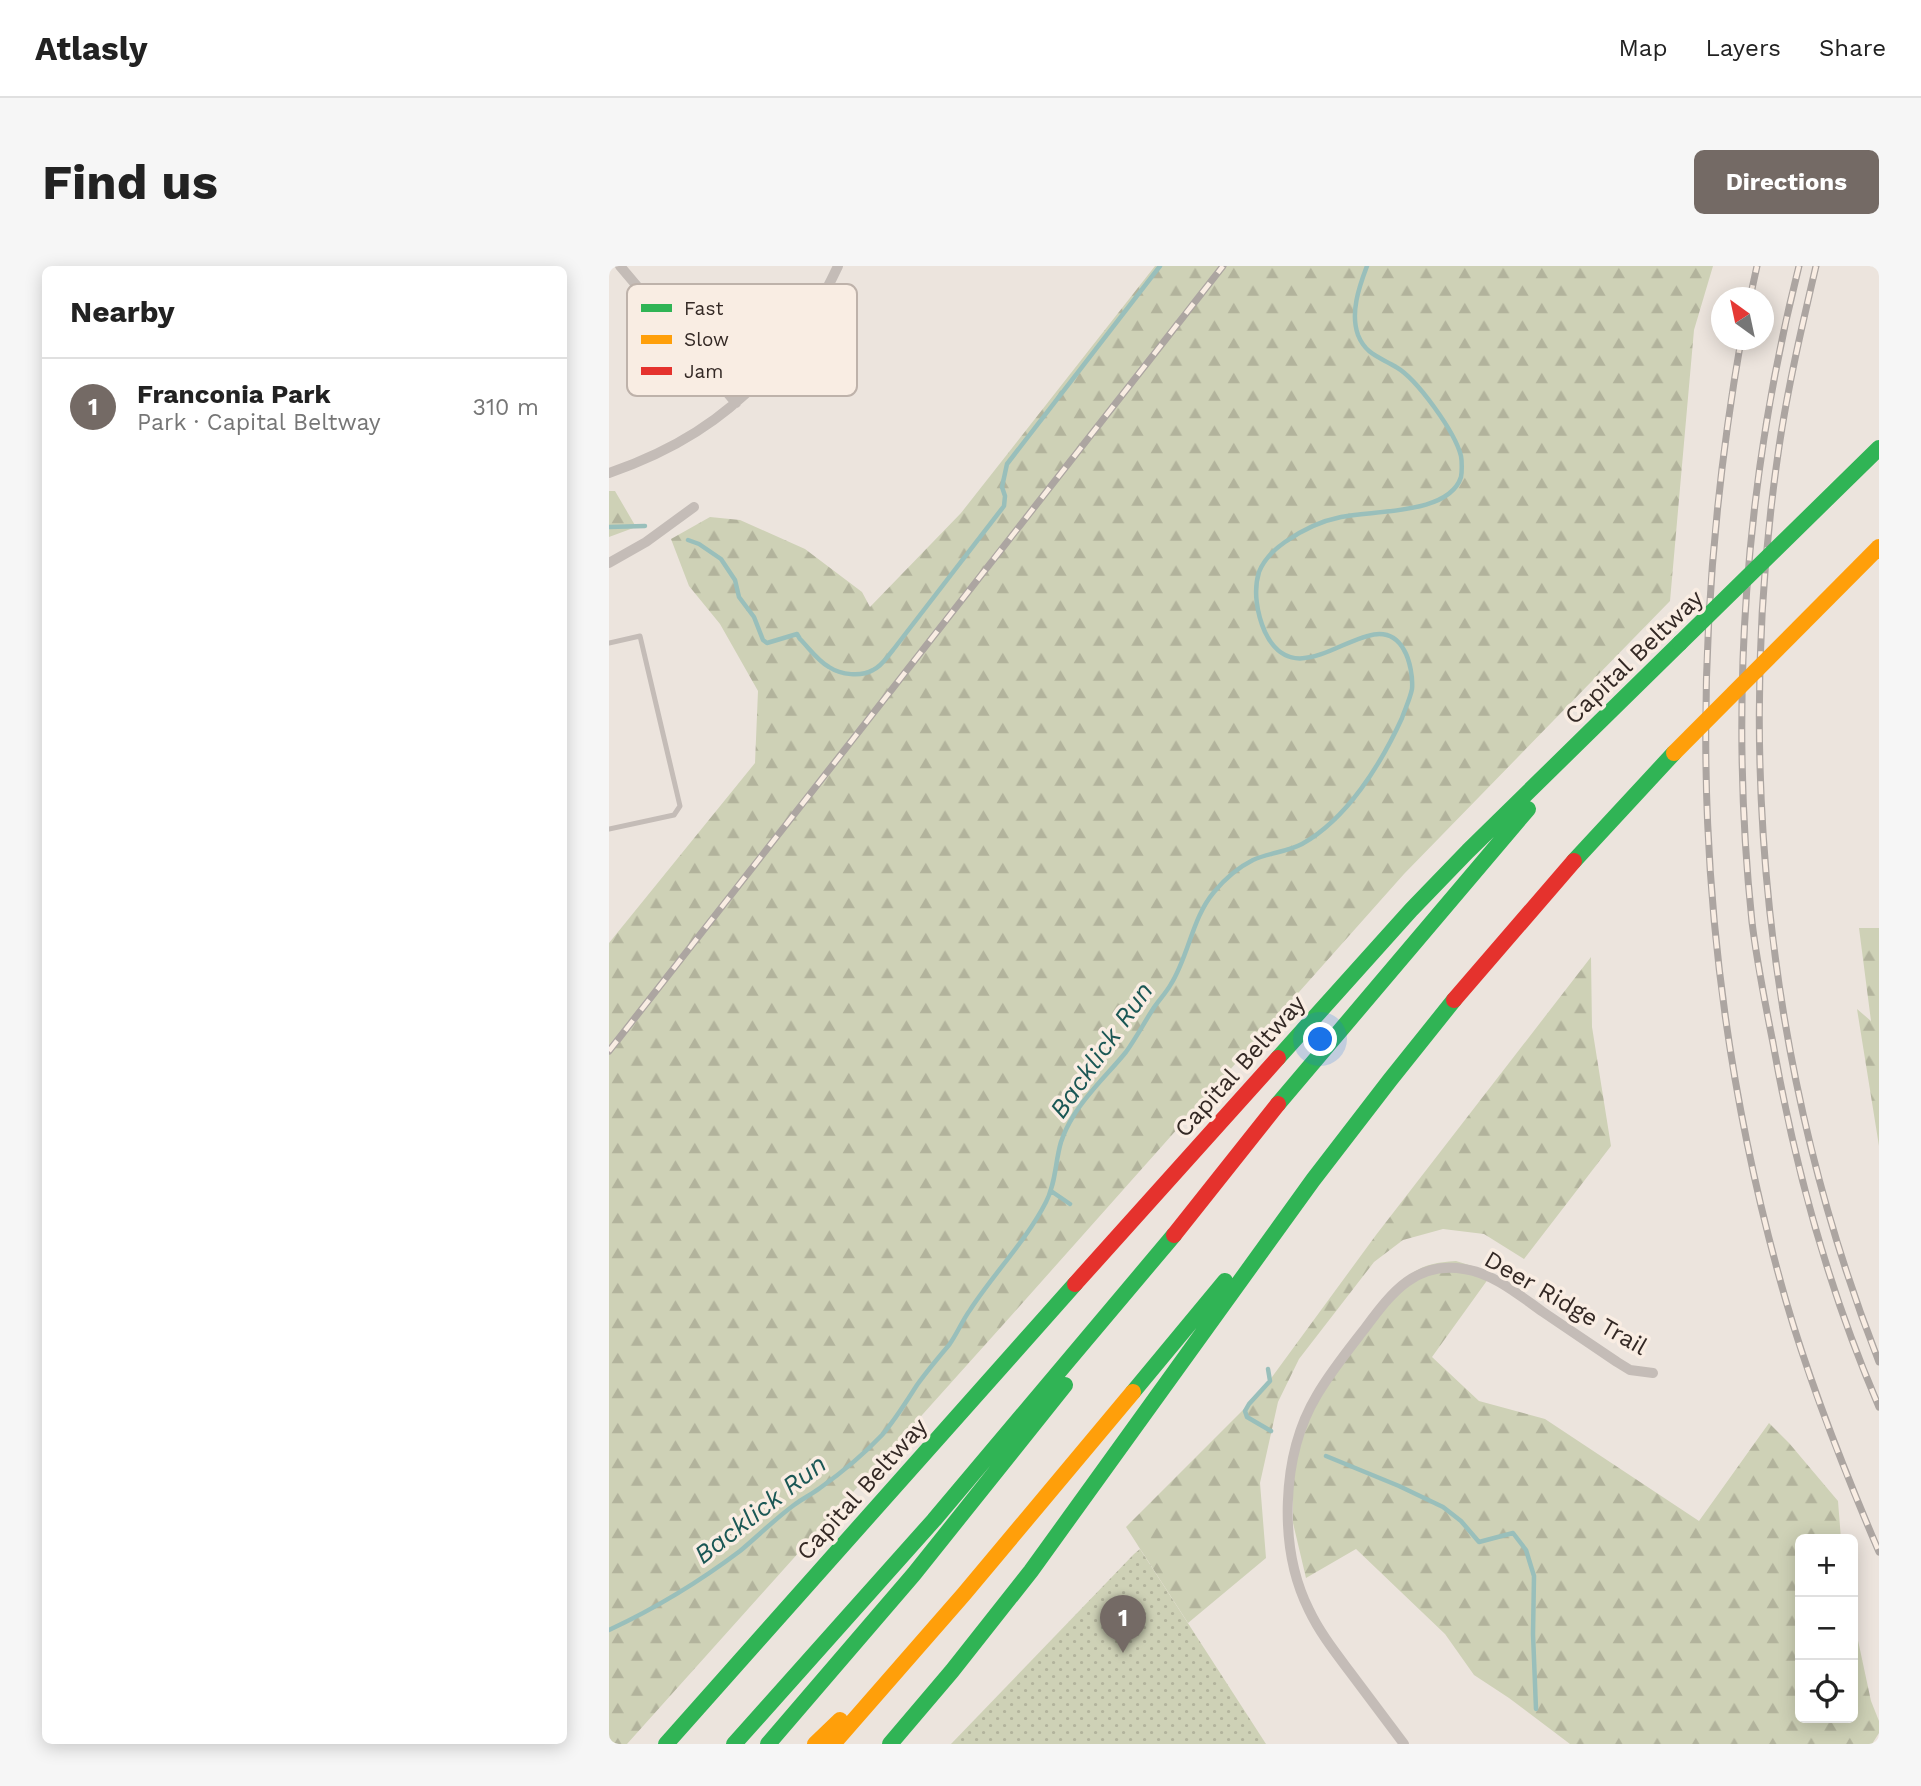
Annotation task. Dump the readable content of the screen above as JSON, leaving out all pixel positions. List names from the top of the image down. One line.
{"streets":{"highway":["Capital Beltway"],"street":["Deer Ridge Trail"]},"water":["Backlick Run"],"legend":["Fast","Slow","Jam"],"north":"top left","page":{"header":"Atlasly","nav":["Map","Layers","Share"],"buttons":"Directions","title":"Find us","heading":"Nearby","list":[{"mark":"1","name":"Franconia Park","note":"Park · Capital Beltway","value":"310 m"}],"map_buttons":["+","−"],"pins":"1"}}
